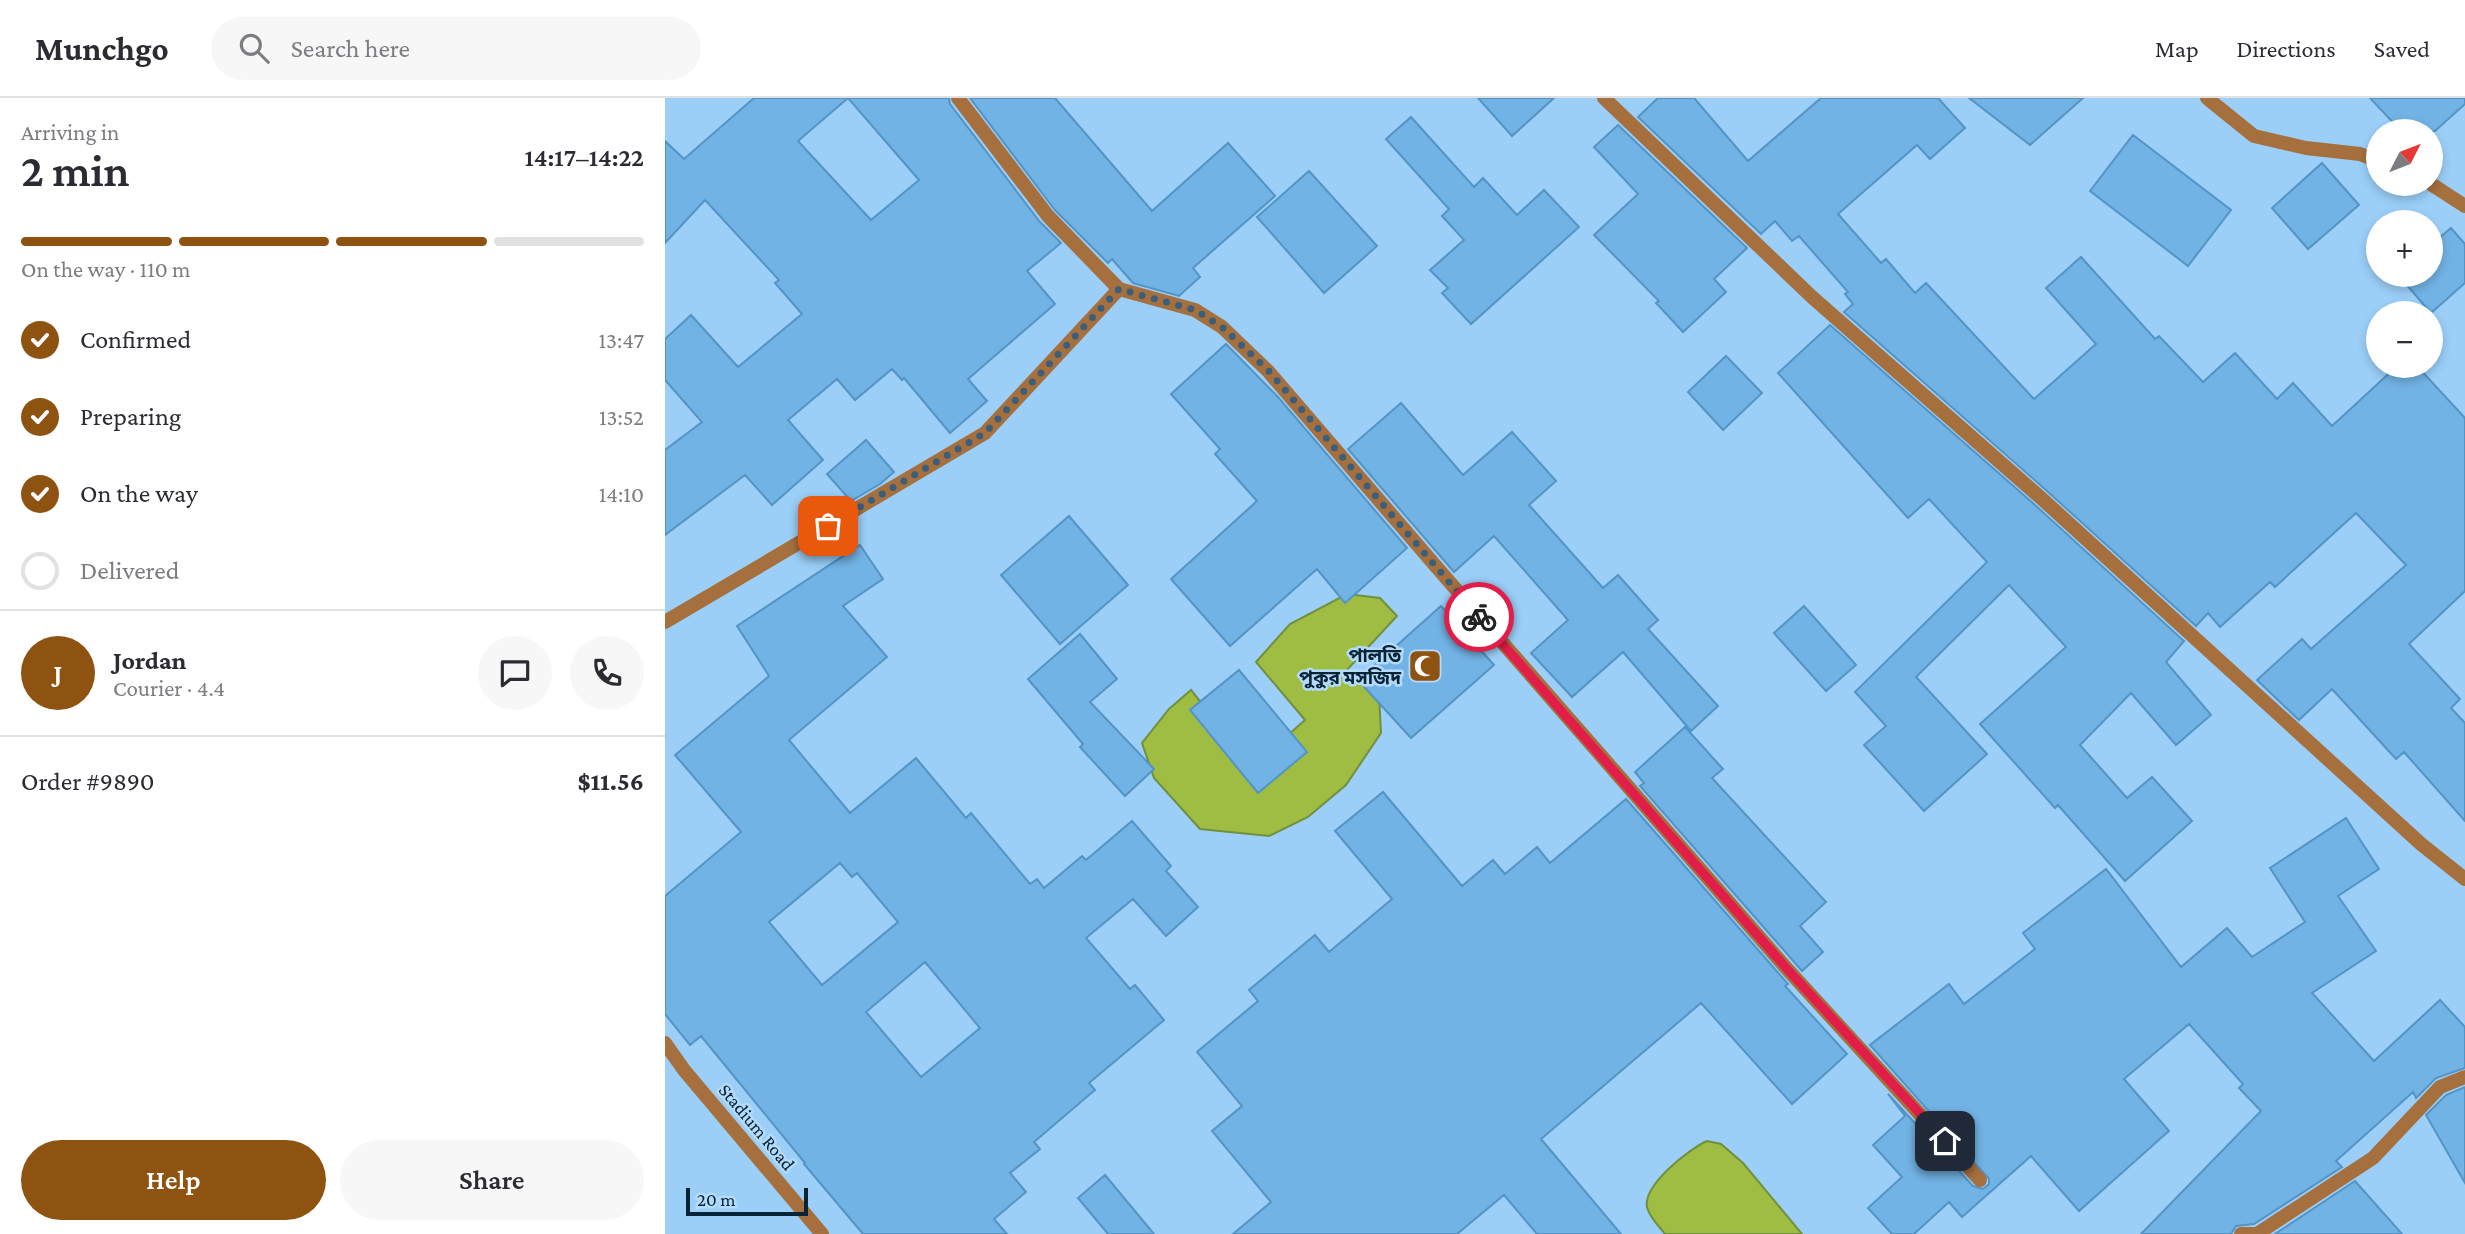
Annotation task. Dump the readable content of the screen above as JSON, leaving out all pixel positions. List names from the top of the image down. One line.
{"streets":{"street":["Stadium Road"]},"places":{"mosque":["পালতি পুকুর মসজিদ"]},"scale_bar":"20 m","north":"top right","page":{"header":"Munchgo","search":"Search here","nav":["Map","Directions","Saved"],"heading":["2 min","Arriving in","14:17–14:22"],"panel":["Jordan","Courier · 4.4","Order #9890","$11.56"],"map_buttons":["+","−"],"bar":"On the way · 110 m","list":[["Confirmed","13:47"],["Preparing","13:52"],["On the way","14:10"],"Delivered"],"round":"J","buttons":["Help","Share"],"scale":"20 m"}}
